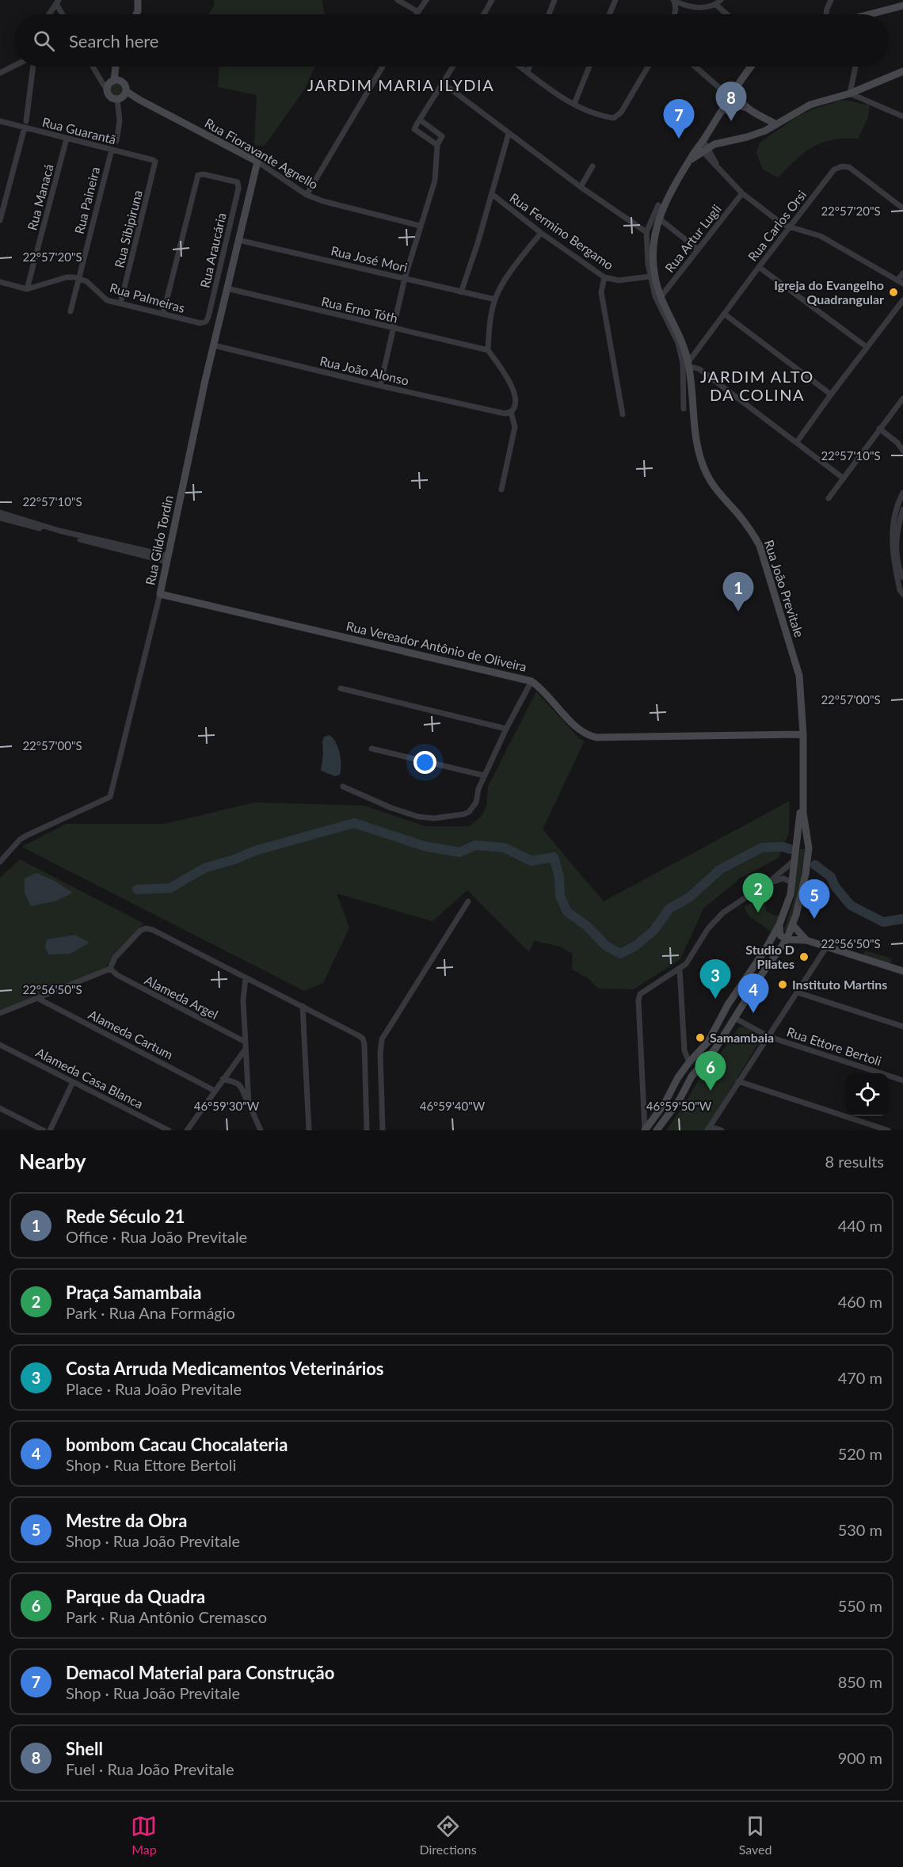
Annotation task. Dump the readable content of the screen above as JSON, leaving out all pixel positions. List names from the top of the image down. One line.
{"streets":{"main road":["Rua Fioravante Agnello","Rua Gildo Tordin","Rua João Previtale","Rua Vereador Antônio de Oliveira"],"street":["Rua Guarantã","Rua Manacá","Rua Paineira","Rua Carlos Orsi","Rua Sibipiruna","Rua Fermino Bergamo","Rua Artur Lugli","Rua Araucária","Rua José Mori","Rua Palmeiras","Rua Erno Tóth","Rua João Alonso","Alameda Argel","Alameda Cartum","Rua Ettore Bertoli","Alameda Casa Blanca"]},"crossings":[["Rua Guarantã","Rua Manacá"],["Rua Guarantã","Rua Paineira"],["Rua Guarantã","Rua Sibipiruna"],["Rua Fioravante Agnello","Rua Gildo Tordin"],["Rua Paineira","Rua Palmeiras"],["Rua Carlos Orsi","Rua João Previtale"],["Rua Sibipiruna","Rua Palmeiras"],["Rua Artur Lugli","Rua João Previtale"],["Rua Araucária","Rua Palmeiras"],["Rua José Mori","Rua Gildo Tordin"],["Rua Erno Tóth","Rua Gildo Tordin"],["Rua João Alonso","Rua Gildo Tordin"],["Rua Gildo Tordin","Rua Vereador Antônio de Oliveira"],["Rua João Previtale","Rua Vereador Antônio de Oliveira"],["Rua João Previtale","Rua Ettore Bertoli"]],"districts":["JARDIM MARIA ILYDIA","JARDIM ALTO DA COLINA"],"places":["Igreja do Evangelho Quadrangular","Studio D Pilates","Instituto Martins","Samambaia"],"page":{"search":"Search here","pins":["8","7","1","2","5","3","4","6"],"heading":["Nearby","8 results"],"list":[{"mark":"1","name":"Rede Século 21","note":"Office · Rua João Previtale","value":"440 m"},{"mark":"2","name":"Praça Samambaia","note":"Park · Rua Ana Formágio","value":"460 m"},{"mark":"3","name":"Costa Arruda Medicamentos Veterinários","note":"Place · Rua João Previtale","value":"470 m"},{"mark":"4","name":"bombom Cacau Chocalateria","note":"Shop · Rua Ettore Bertoli","value":"520 m"},{"mark":"5","name":"Mestre da Obra","note":"Shop · Rua João Previtale","value":"530 m"},{"mark":"6","name":"Parque da Quadra","note":"Park · Rua Antônio Cremasco","value":"550 m"},{"mark":"7","name":"Demacol Material para Construção","note":"Shop · Rua João Previtale","value":"850 m"},{"mark":"8","name":"Shell","note":"Fuel · Rua João Previtale","value":"900 m"}],"nav":["Map","Directions","Saved"]},"coordinates":["22°57'20\"S","22°57'10\"S","22°57'00\"S","22°56'50\"S","46°59'30\"W","46°59'40\"W","46°59'50\"W"]}
